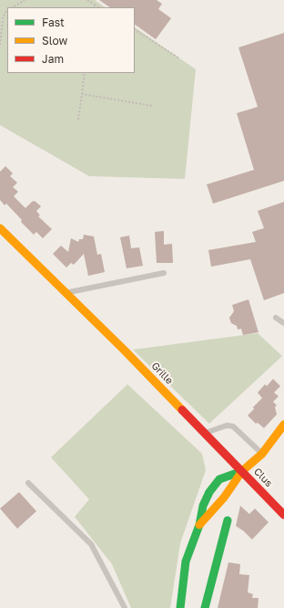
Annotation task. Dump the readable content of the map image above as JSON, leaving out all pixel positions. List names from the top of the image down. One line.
{"streets":{"main road":["Grille","Clus"]},"crossings":[["Grille","Clus"]],"legend":["Fast","Slow","Jam"]}
